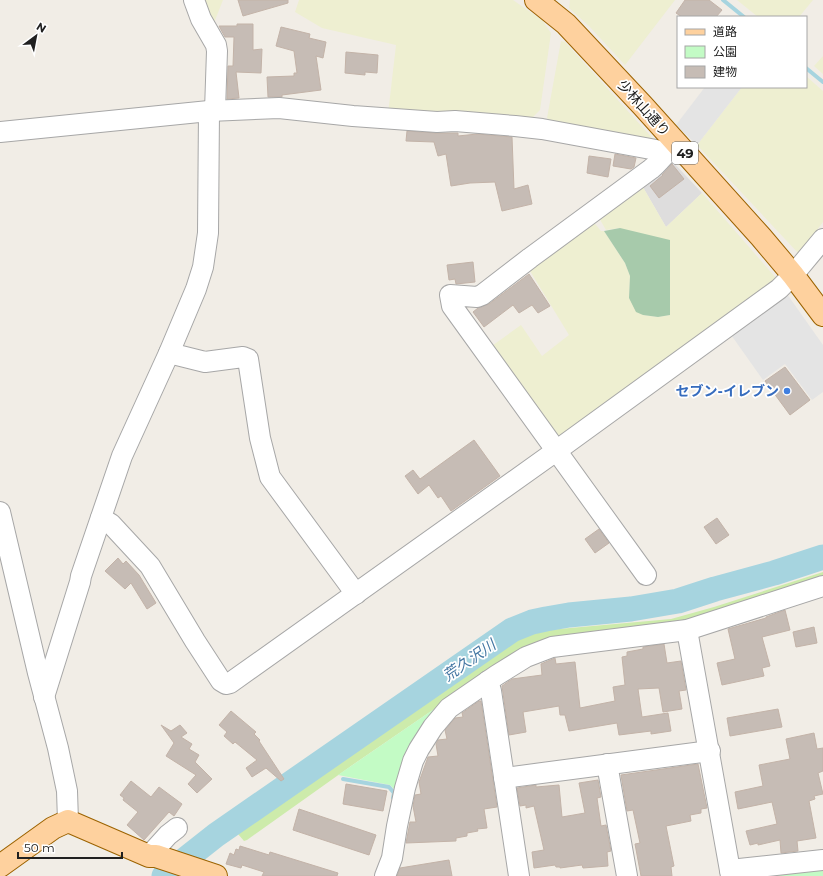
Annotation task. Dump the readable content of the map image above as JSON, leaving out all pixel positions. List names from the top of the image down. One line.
{"streets":{"main road":["少林山通り","49"]},"water":["荒久沢川"],"places":["セブン-イレブン"],"legend":["道路","公園","建物"],"scale_bar":"50 m","north":"top right"}
